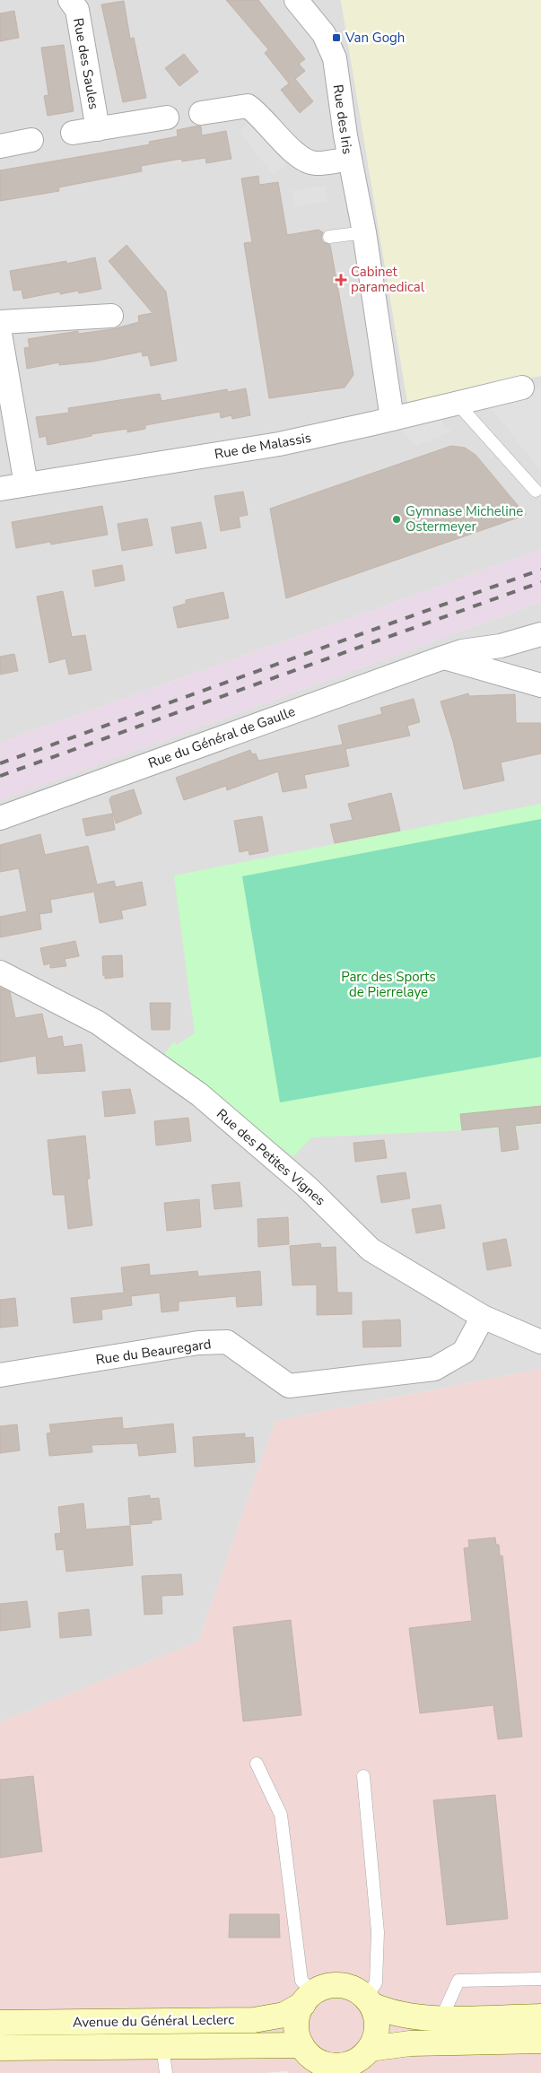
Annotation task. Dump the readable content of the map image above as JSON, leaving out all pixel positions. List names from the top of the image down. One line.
{"streets":{"main road":["Avenue du Général Leclerc"],"street":["Rue des Saules","Rue des Iris","Rue de Malassis","Rue du Général de Gaulle","Rue des Petites Vignes","Rue du Beauregard"]},"crossings":[["Rue des Petites Vignes","Rue du Beauregard"]],"parks":["Parc des Sports de Pierrelaye"],"places":{"transit":["Van Gogh"],"health":["Cabinet paramedical"],"other":["Gymnase Micheline Ostermeyer"]}}
